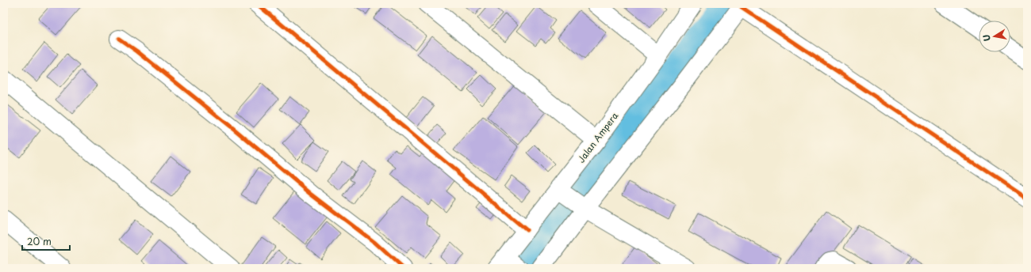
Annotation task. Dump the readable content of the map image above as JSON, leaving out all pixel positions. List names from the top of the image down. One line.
{"streets":{"street":["Jalan Ampera"]},"scale_bar":"20 m","north":"left"}
